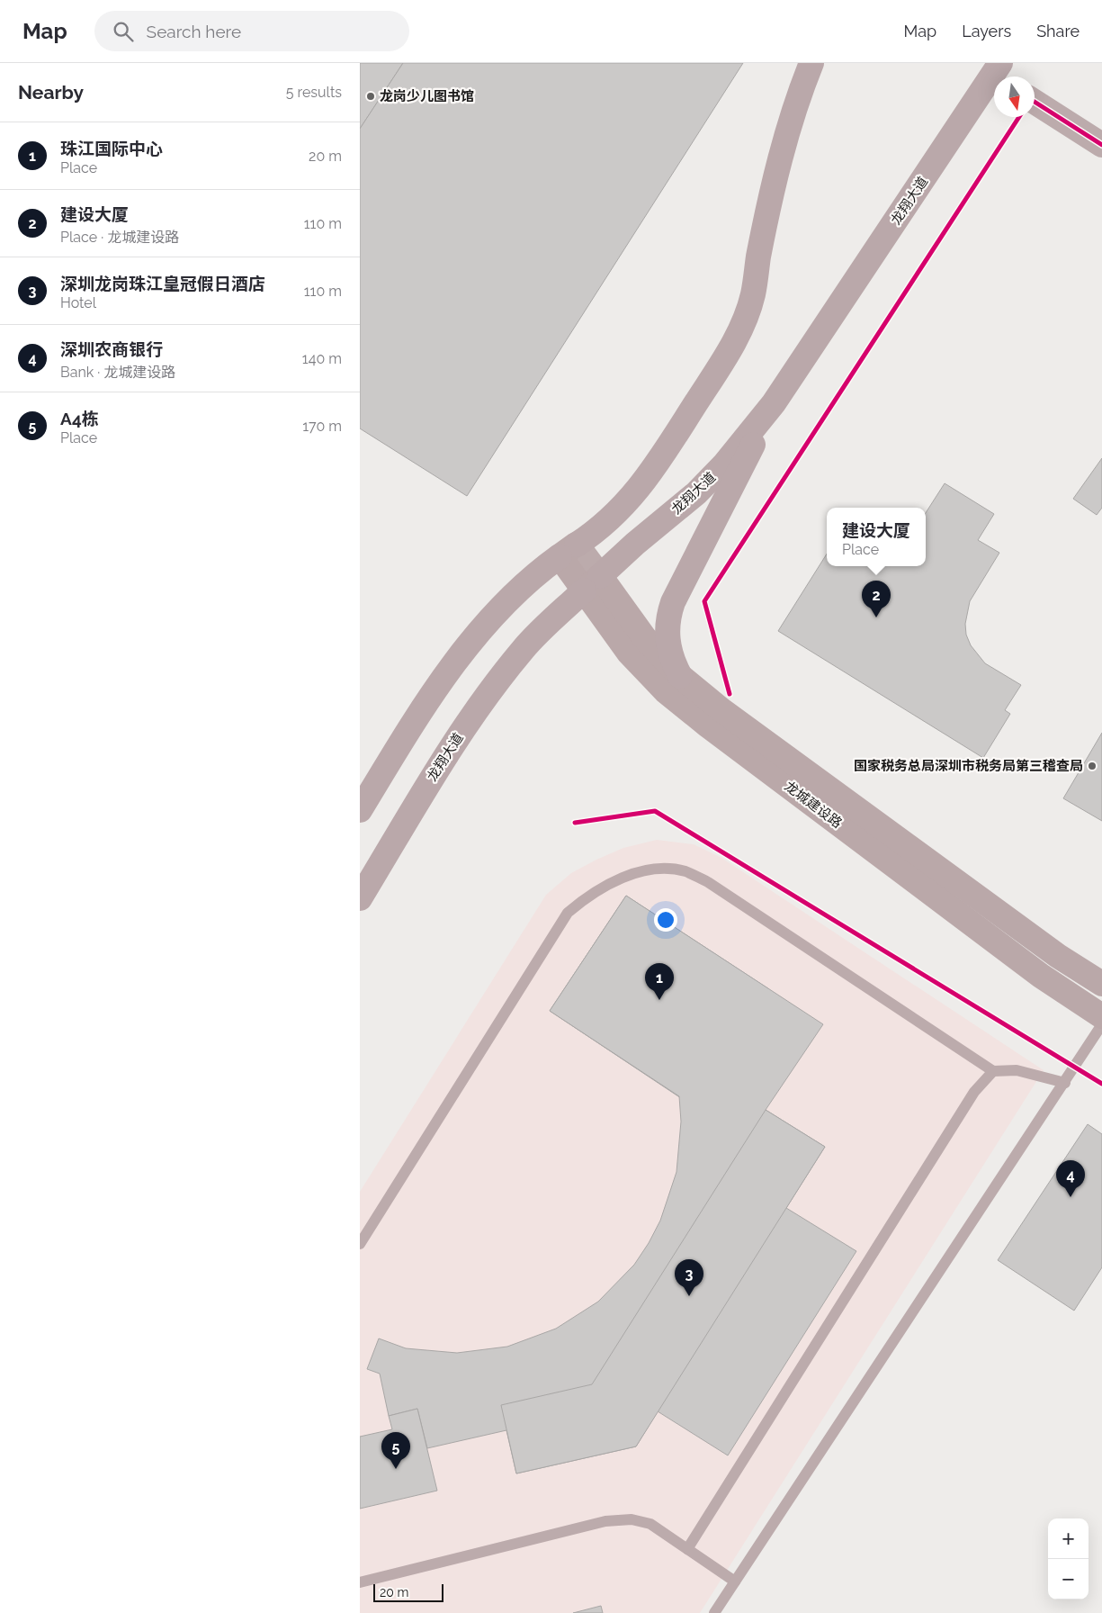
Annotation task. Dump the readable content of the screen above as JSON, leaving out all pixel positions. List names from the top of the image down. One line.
{"streets":{"main road":["龙翔大道","龙城建设路"]},"crossings":[["龙翔大道","龙城建设路"]],"places":["龙岗少儿图书馆","国家税务总局深圳市税务局第三稽查局"],"scale_bar":"20 m","north":"bottom","page":{"header":"Map","search":"Search here","nav":["Map","Layers","Share"],"heading":["Nearby","5 results"],"list":[{"mark":"1","name":"珠江国际中心","note":"Place","value":"20 m"},{"mark":"2","name":"建设大厦","note":"Place · 龙城建设路","value":"110 m"},{"mark":"3","name":"深圳龙岗珠江皇冠假日酒店","note":"Hotel","value":"110 m"},{"mark":"4","name":"深圳农商银行","note":"Bank · 龙城建设路","value":"140 m"},{"mark":"5","name":"A4栋","note":"Place","value":"170 m"}],"popup":["建设大厦","Place"],"pins":["2","1","4","3","5"],"map_buttons":["+","−"],"scale":"20 m"}}
